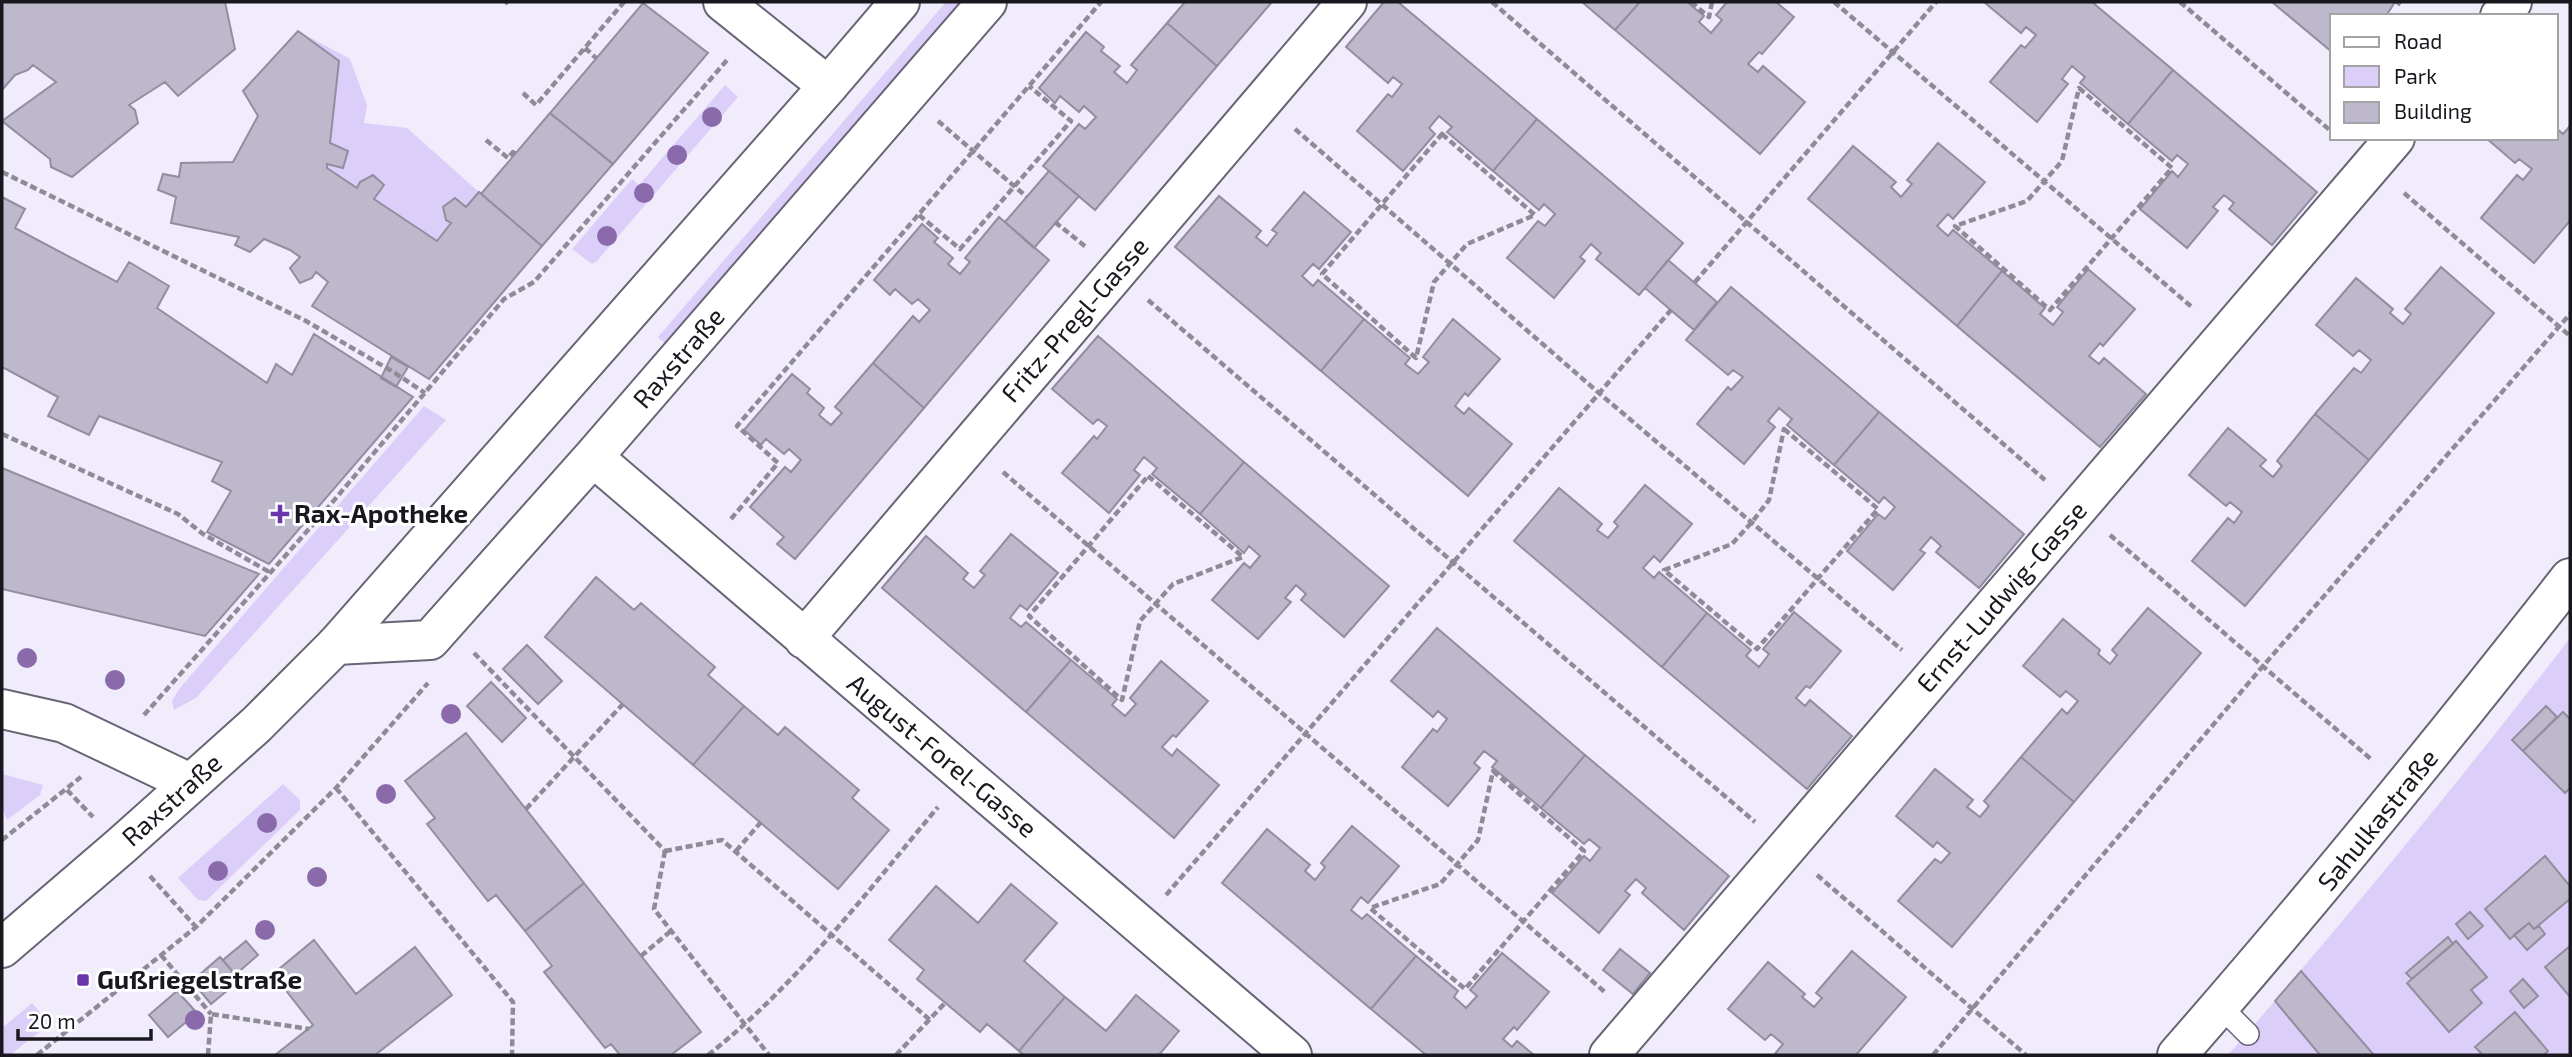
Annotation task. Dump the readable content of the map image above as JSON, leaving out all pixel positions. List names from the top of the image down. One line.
{"streets":{"street":["Fritz-Pregl-Gasse","Raxstraße","Ernst-Ludwig-Gasse","August-Forel-Gasse","Sahulkastraße"]},"crossings":[["Fritz-Pregl-Gasse","August-Forel-Gasse"],["Raxstraße","August-Forel-Gasse"]],"places":{"health":["Rax-Apotheke"],"transit":["Gußriegelstraße"]},"legend":["Road","Park","Building"],"scale_bar":"20 m"}
